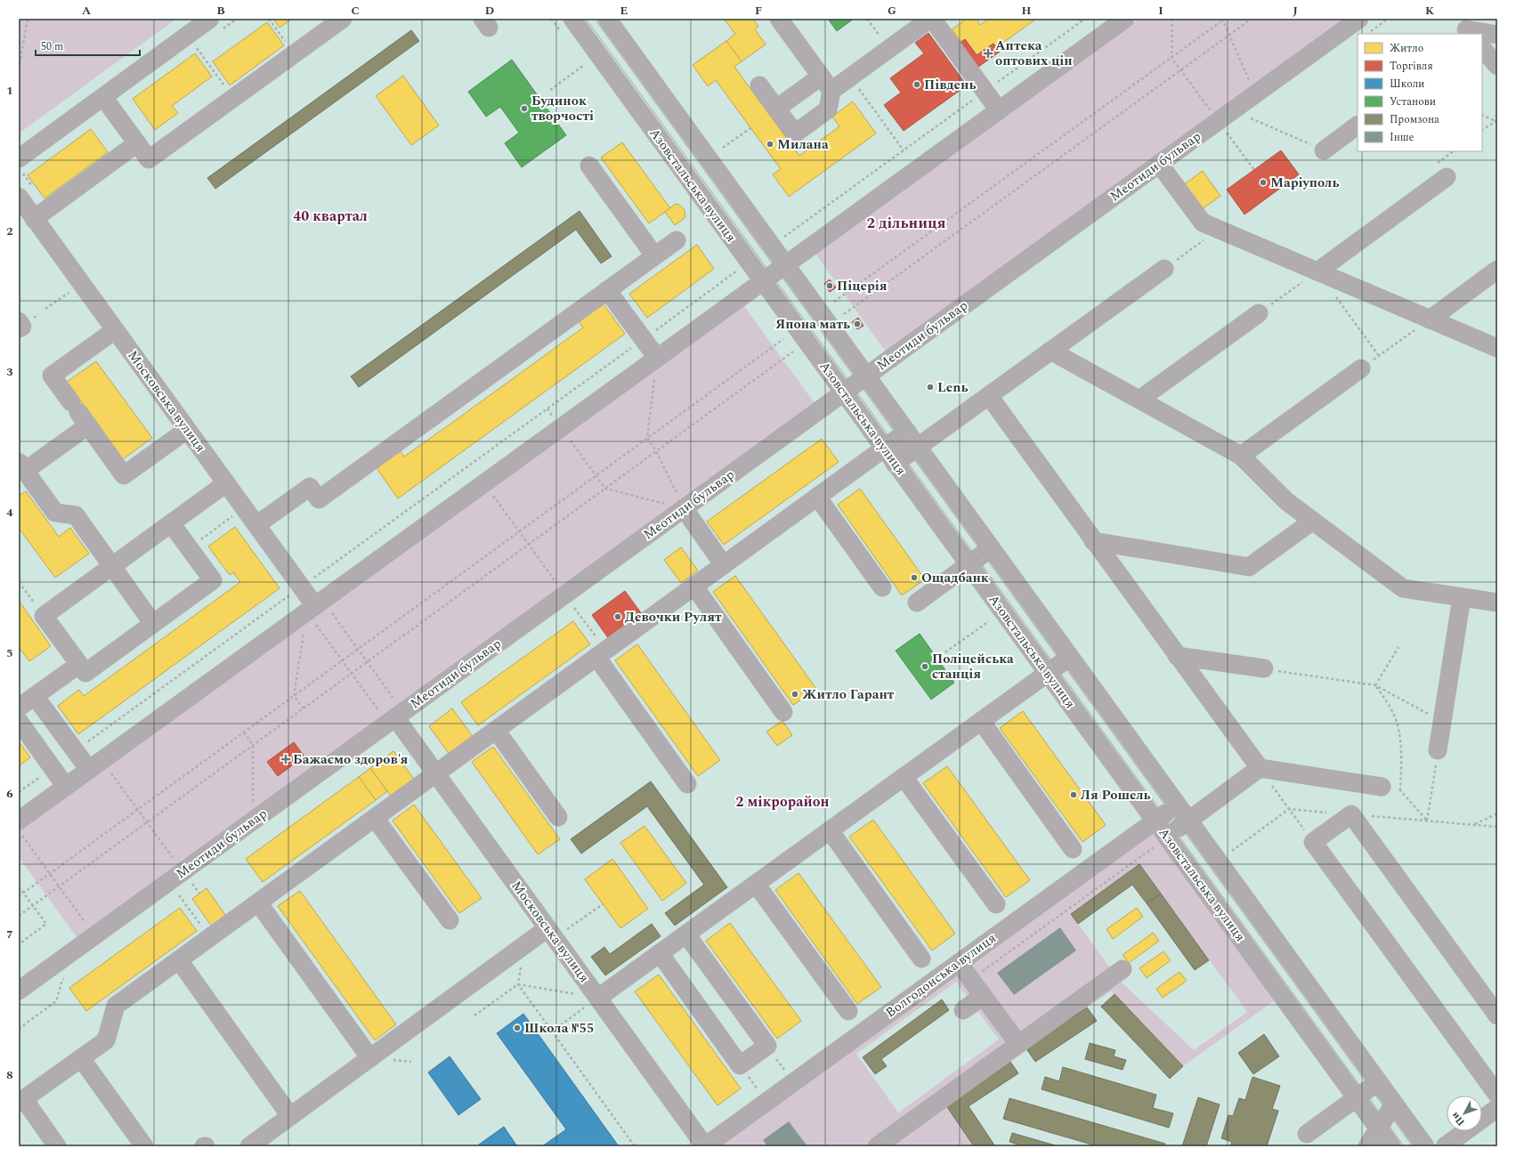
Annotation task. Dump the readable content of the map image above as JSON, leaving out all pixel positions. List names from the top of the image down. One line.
{"streets":{"street":["Меотиди бульвар","Азовстальська вулиця","Московська вулиця","Волгодонська вулиця"]},"crossings":[["Меотиди бульвар","Азовстальська вулиця"],["Меотиди бульвар","Московська вулиця"],["Азовстальська вулиця","Волгодонська вулиця"],["Московська вулиця","Волгодонська вулиця"]],"districts":["40 квартал","2 дільниця","2 мікрорайон"],"places":{"health":["Аптека оптових цін","Бажаємо здоров'я"],"other":["Південь","Будинок творчості","Милана","Маріуполь","Піцерія","Япона мать","Lenь","Ощадбанк","Девочки Рулят","Поліцейська станція","Житло Гарант","Ля Рошель","Школа №55"]},"legend":["Житло","Торгівля","Школи","Установи","Промзона","Інше"],"scale_bar":"50 m","north":"bottom left","grid":{"columns":["A","B","C","D","E","F","G","H","I","J","K"],"rows":["1","2","3","4","5","6","7","8"]}}
